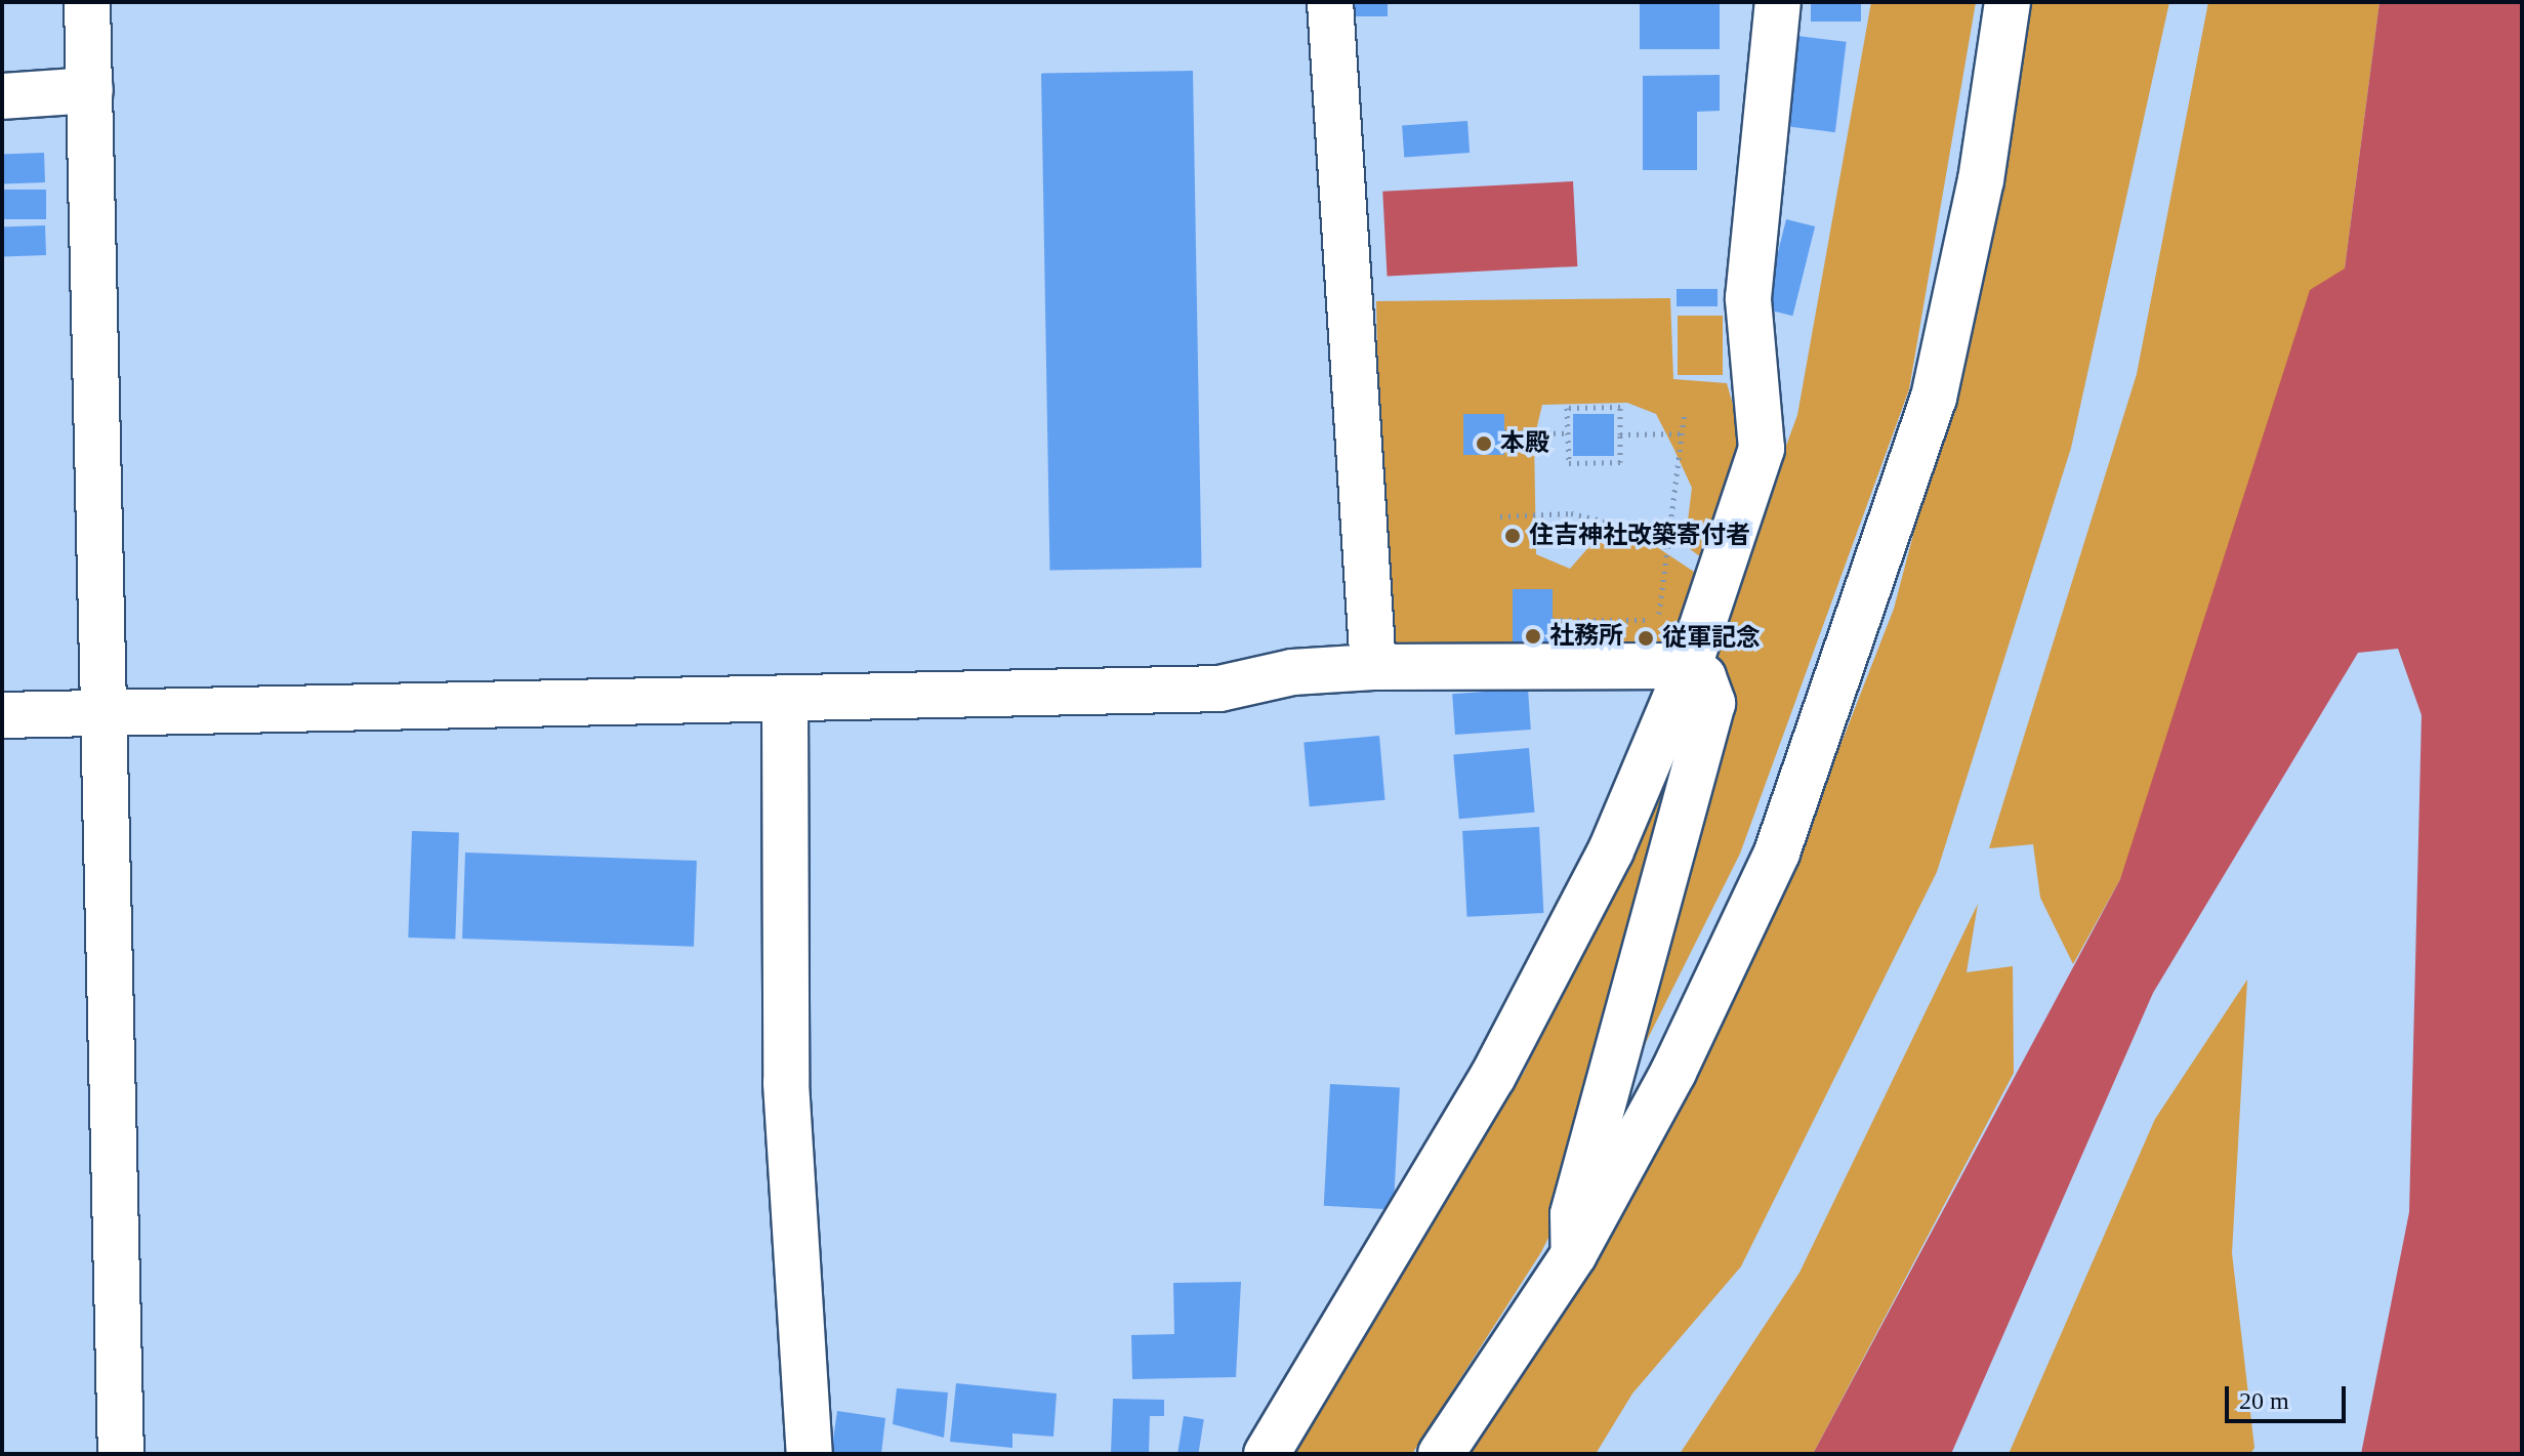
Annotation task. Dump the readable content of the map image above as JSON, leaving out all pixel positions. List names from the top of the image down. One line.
{"places":["本殿","住吉神社改築寄付者","社務所","従軍記念"],"scale_bar":"20 m"}
